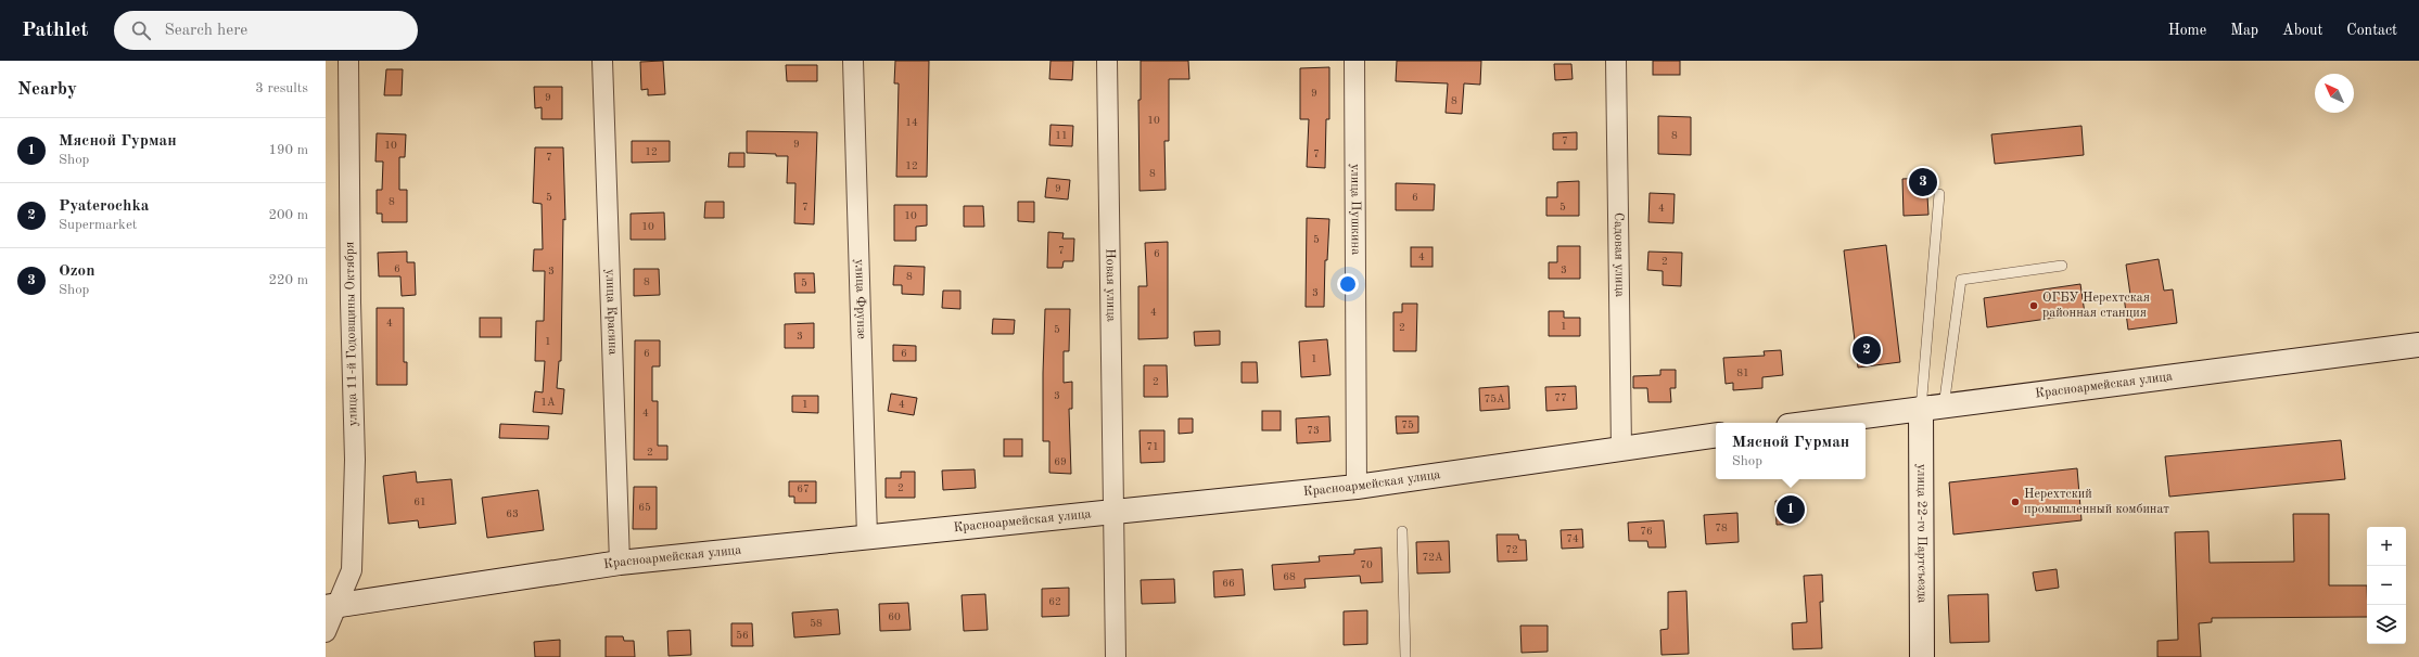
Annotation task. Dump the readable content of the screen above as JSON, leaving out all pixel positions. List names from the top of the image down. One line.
{"streets":{"street":["улица Пушкина","Садовая улица","Новая улица","улица Фрунзе","улица Красина","улица 11-й Годовщины Октября","Красноармейская улица","улица 22-го Партсъезда"]},"crossings":[["улица Пушкина","Красноармейская улица"],["Садовая улица","Красноармейская улица"],["Новая улица","Красноармейская улица"],["улица Фрунзе","Красноармейская улица"],["улица Красина","Красноармейская улица"],["улица 11-й Годовщины Октября","Красноармейская улица"],["Красноармейская улица","улица 22-го Партсъезда"]],"places":["ОГБУ Нерехтская районная станция","Нерехтский промышленный комбинат"],"house_numbers":["9","9","8","10","14","11","8","7","9","10","12","7","7","12","8","9","5","6","8","7","5","4","10","10","5","7","6","4","2","6","3","3","8","8","5","3","4","4","1","2","5","3","1","6","6","1","81","2","3","77","75А","1А","1","4","4","75","73","71","2","69","2","67","61","65","63","78","76","74","72","72А","70","68","66","62","60","58","56"],"north":"top left","page":{"header":"Pathlet","search":"Search here","nav":["Home","Map","About","Contact"],"heading":["Nearby","3 results"],"list":[{"mark":"1","name":"Мясной Гурман","note":"Shop","value":"190 m"},{"mark":"2","name":"Pyaterochka","note":"Supermarket","value":"200 m"},{"mark":"3","name":"Ozon","note":"Shop","value":"220 m"}],"pins":["3","2","1"],"popup":["Мясной Гурман","Shop"],"map_buttons":["+","−"]}}
